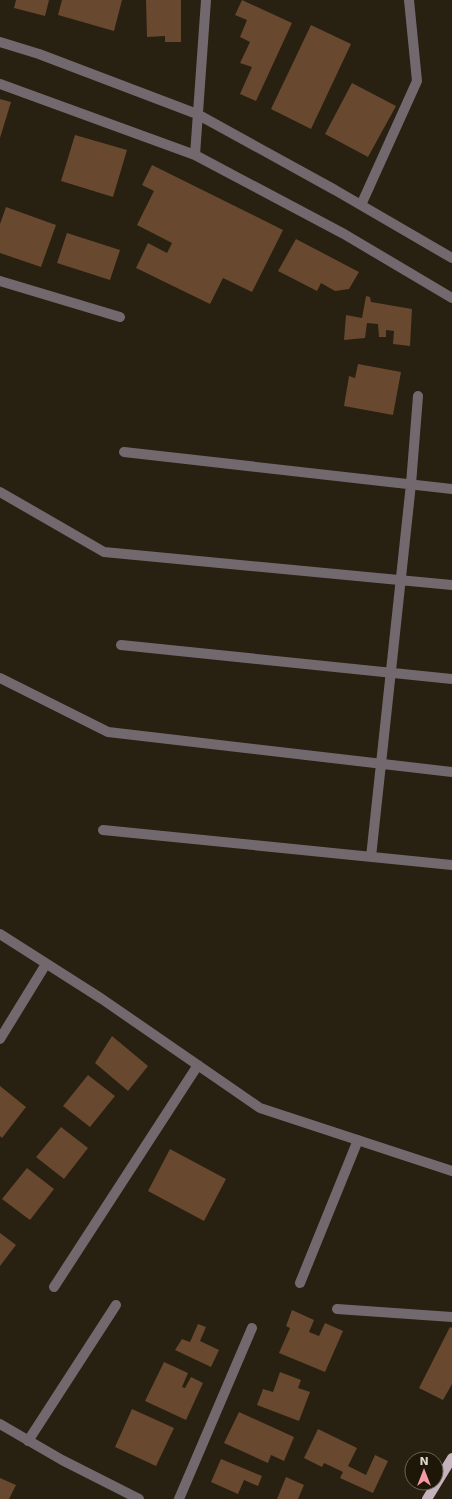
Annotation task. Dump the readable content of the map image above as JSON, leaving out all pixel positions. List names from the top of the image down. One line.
{"north":"top"}
